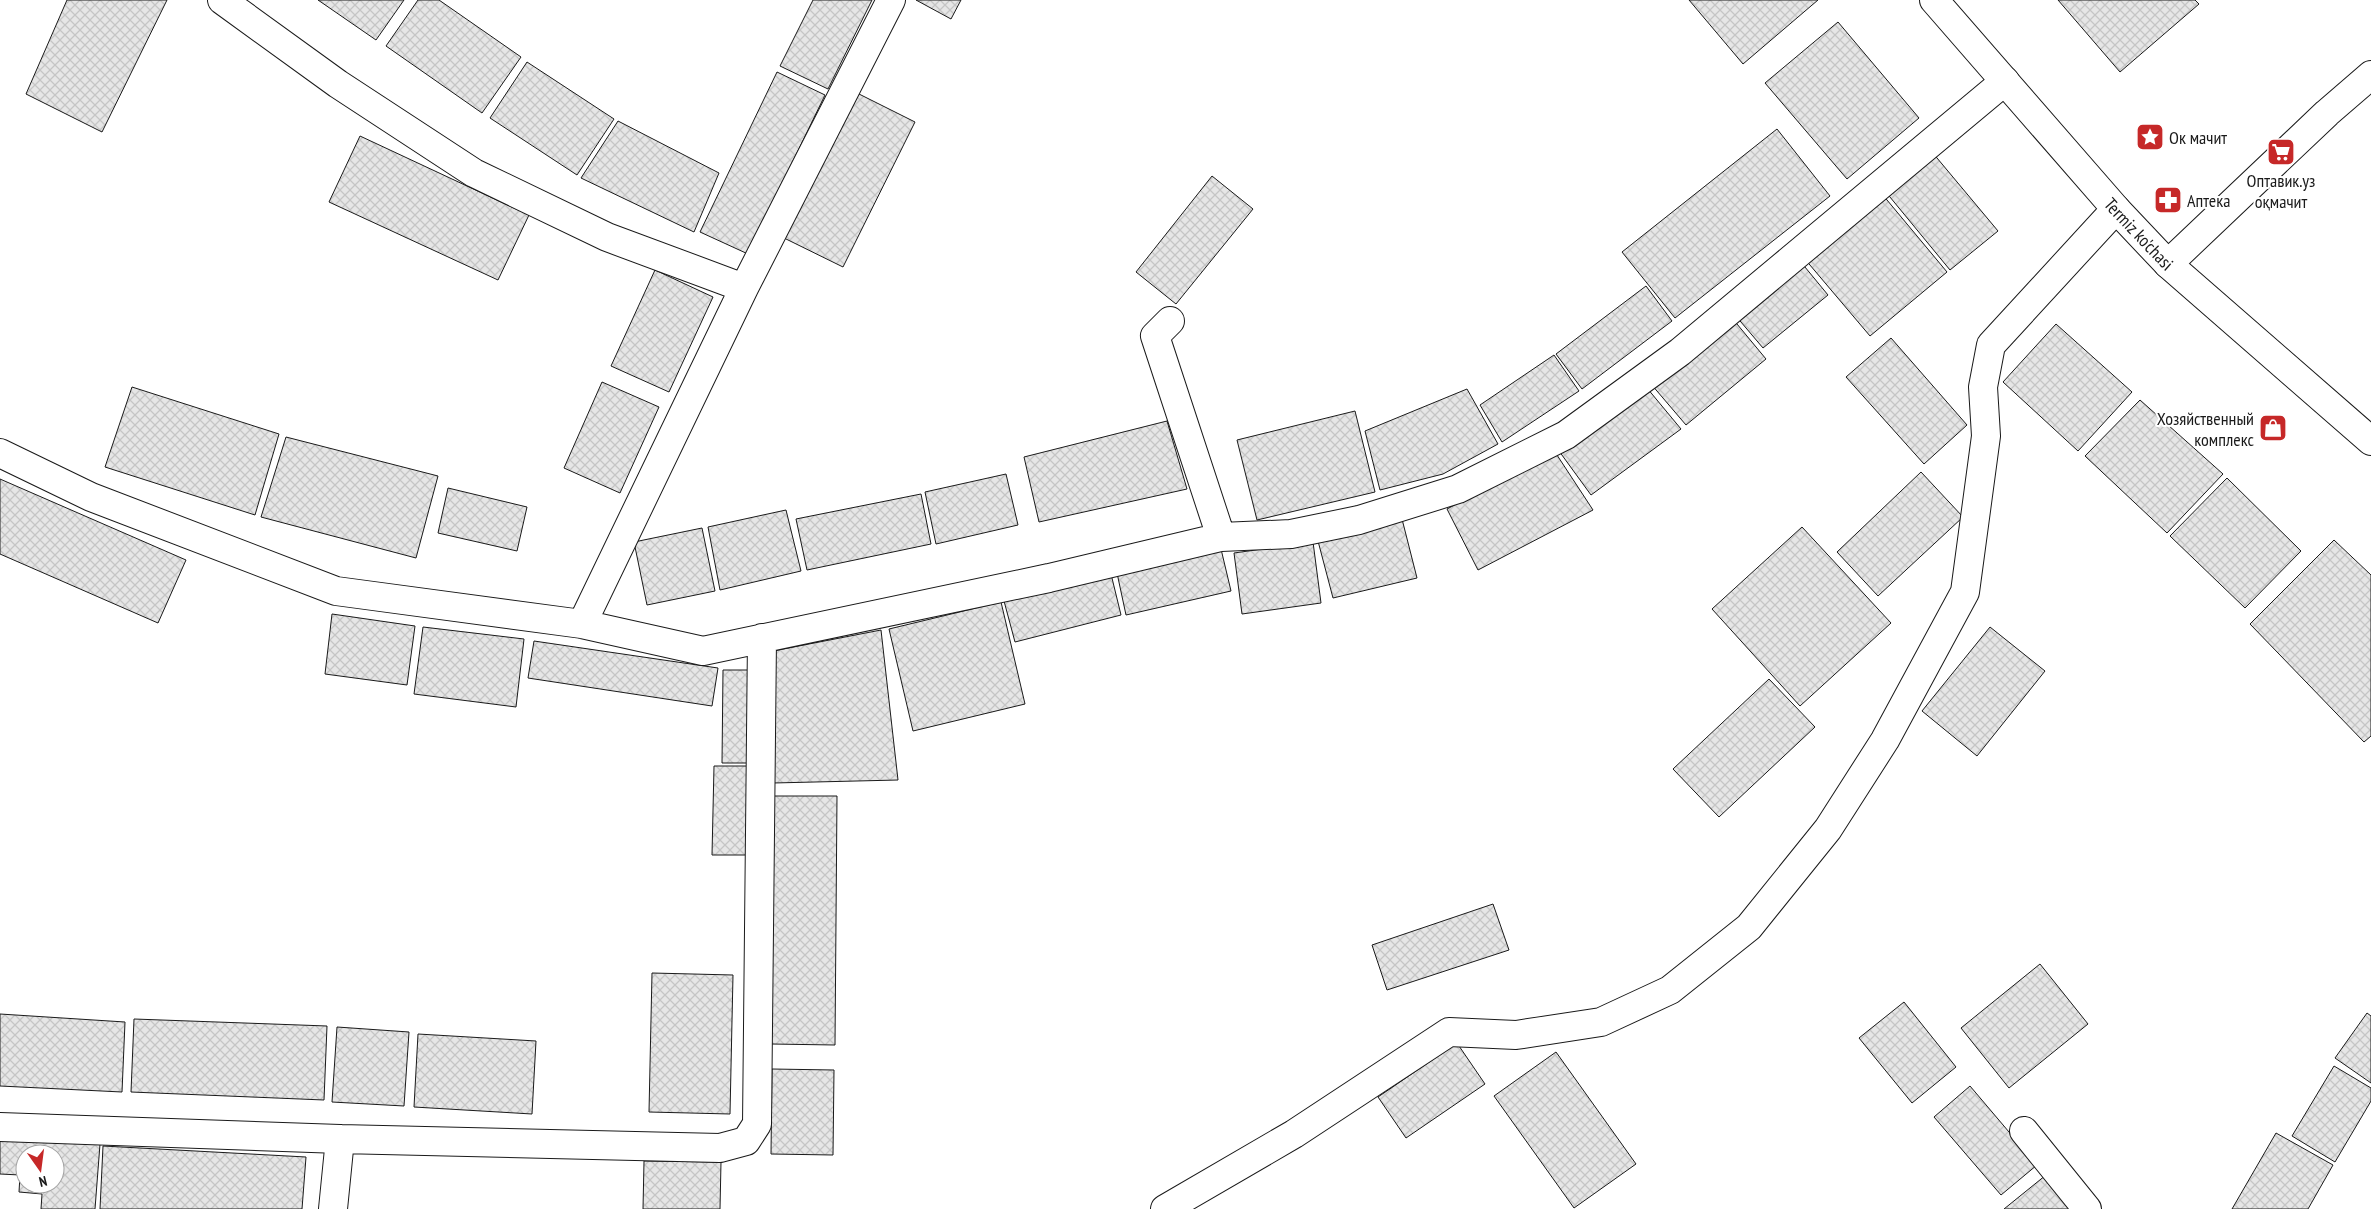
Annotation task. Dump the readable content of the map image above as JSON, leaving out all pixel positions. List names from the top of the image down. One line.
{"streets":{"street":["Termiz ko'chasi"]},"places":{"place":["Ок мачит"],"supermarket":["Оптавик.уз оқмачит"],"pharmacy":["Аптека"],"shop":["Хозяйственный комплекс"]},"north":"bottom"}
